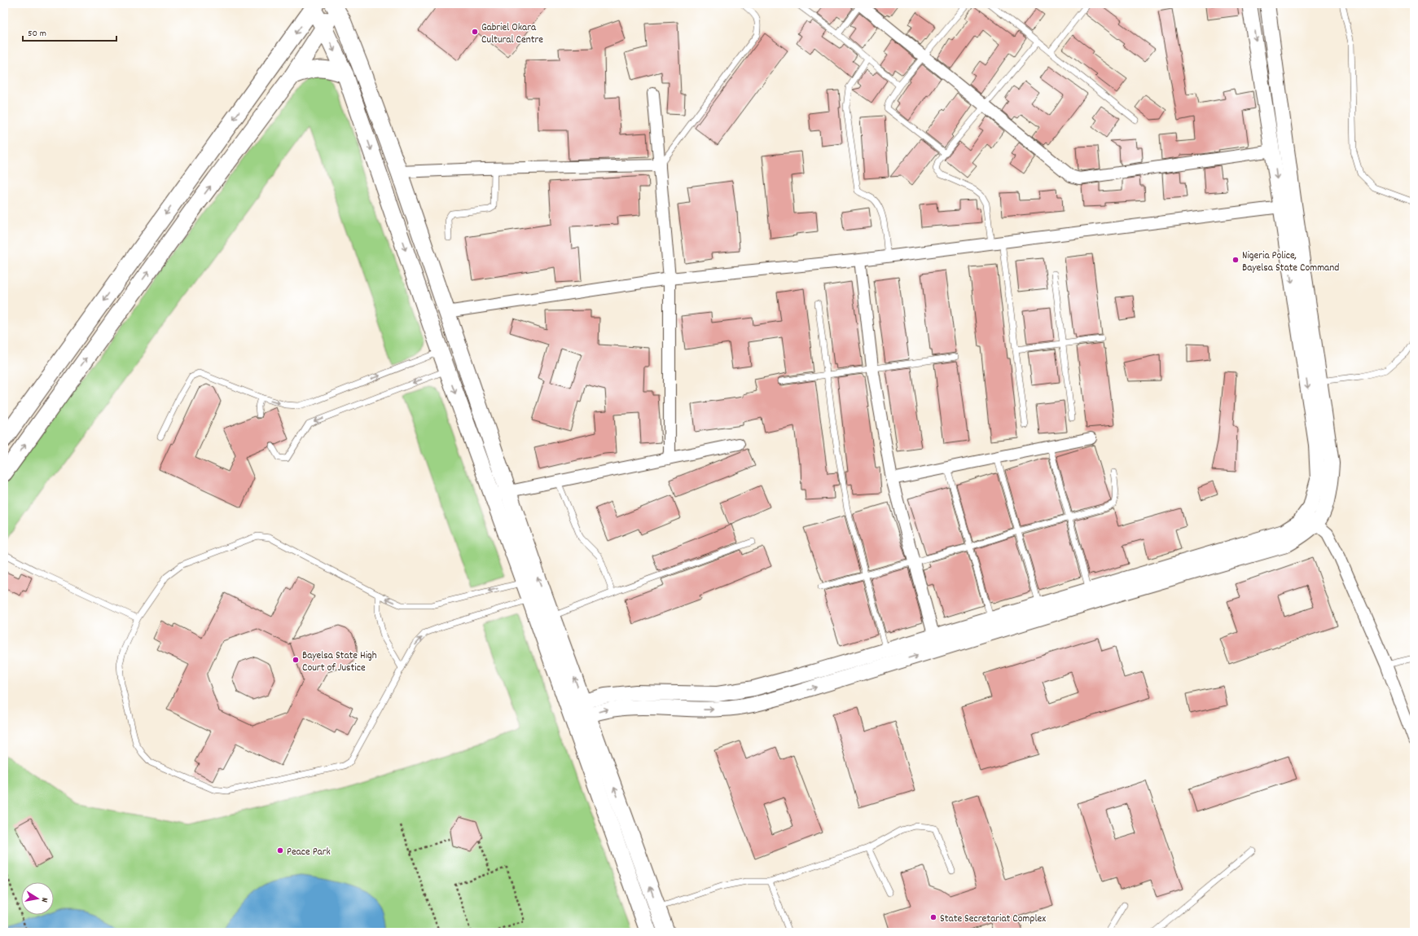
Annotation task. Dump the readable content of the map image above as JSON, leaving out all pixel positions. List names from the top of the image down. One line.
{"places":["Gabriel Okara Cultural Centre","Nigeria Police, Bayelsa State Command","Bayelsa State High Court of Justice","Peace Park","State Secretariat Complex"],"scale_bar":"50 m","north":"right"}
